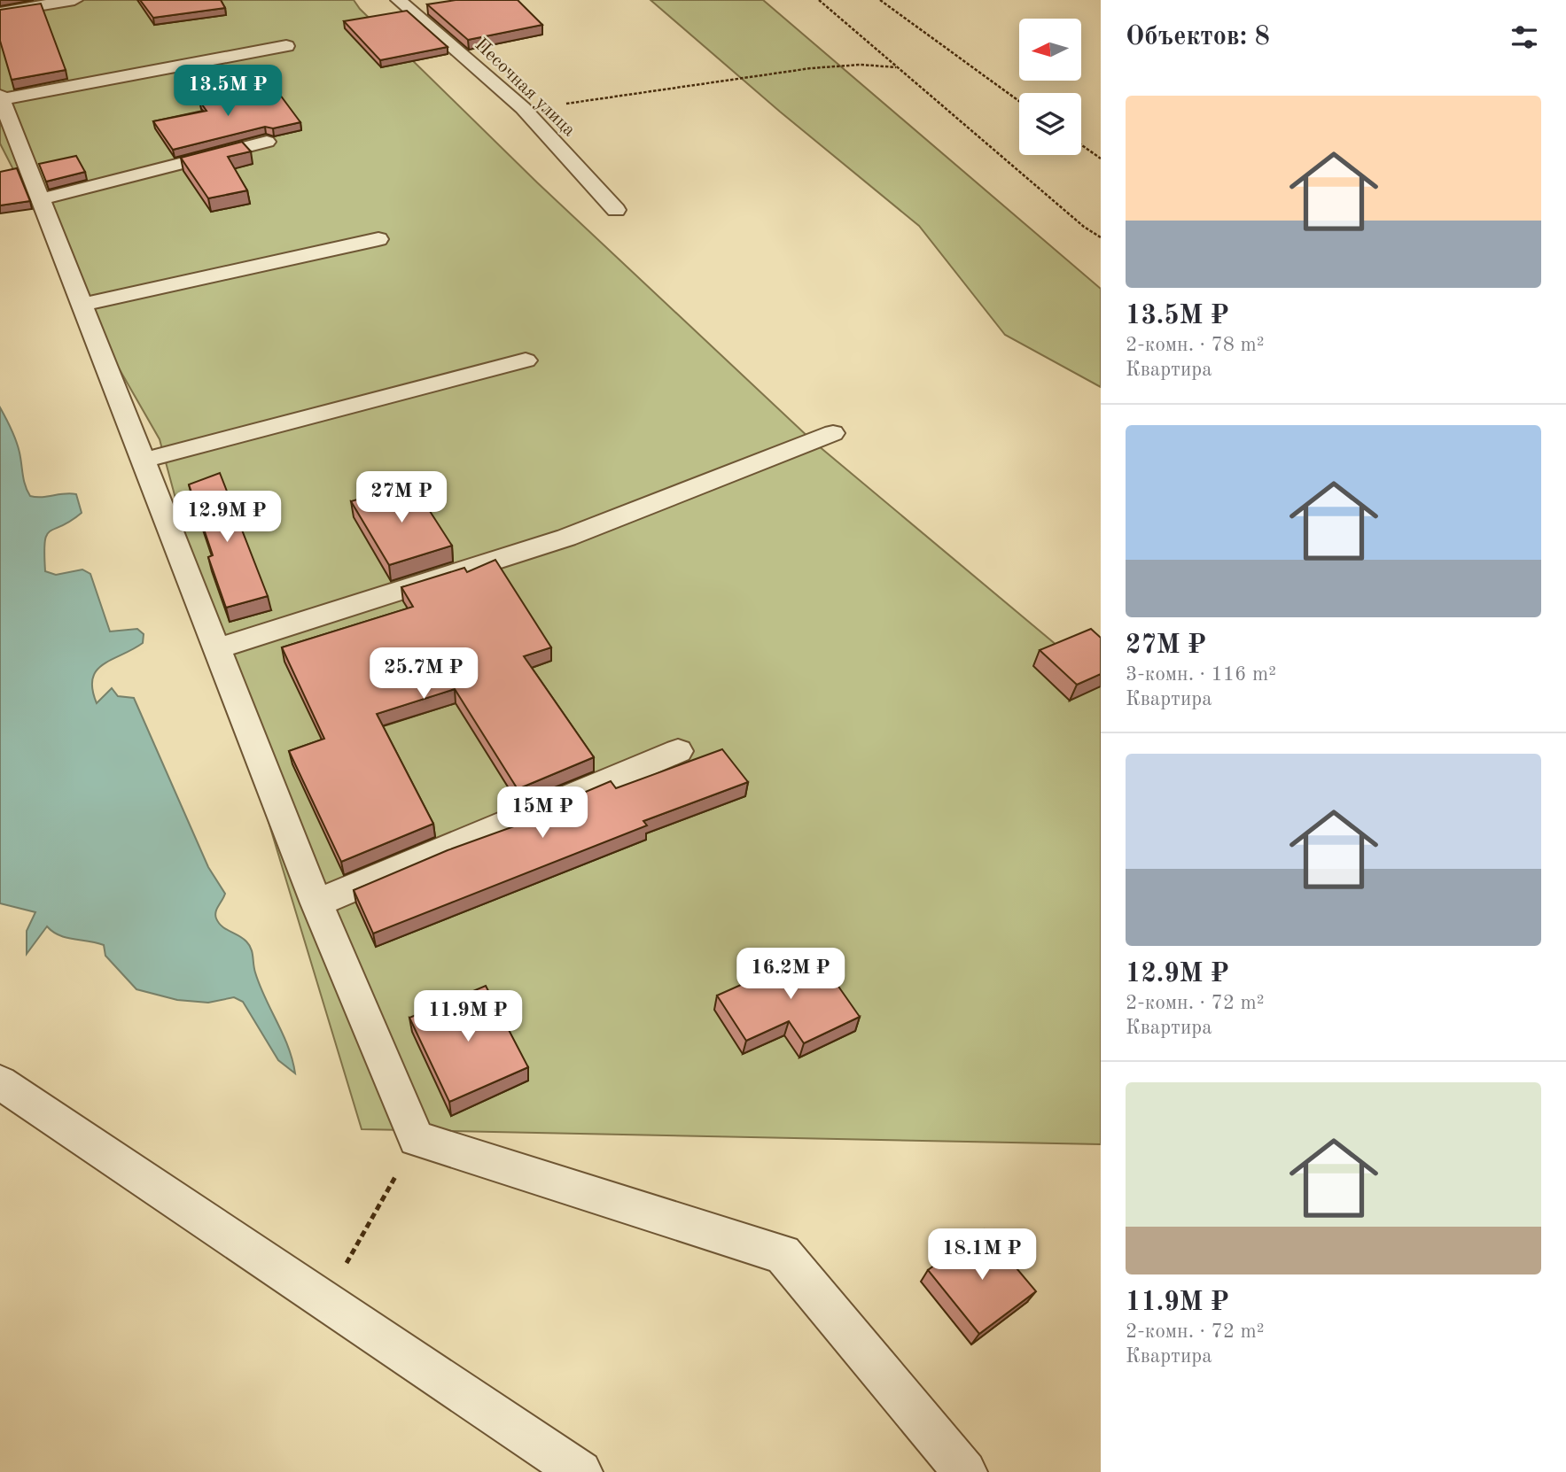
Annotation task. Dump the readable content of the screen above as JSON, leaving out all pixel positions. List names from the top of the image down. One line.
{"streets":{"lane":["Песочная улица"]},"north":"left","page":{"heading":"Объектов: 8","price":["13.5M ₽","27M ₽","12.9M ₽","25.7M ₽","15M ₽","16.2M ₽","11.9M ₽","18.1M ₽"],"list":[{"name":"13.5M ₽","note":"2-комн. · 78 m² · Квартира"},{"name":"27M ₽","note":"3-комн. · 116 m² · Квартира"},{"name":"12.9M ₽","note":"2-комн. · 72 m² · Квартира"},{"name":"11.9M ₽","note":"2-комн. · 72 m² · Квартира"}]}}
